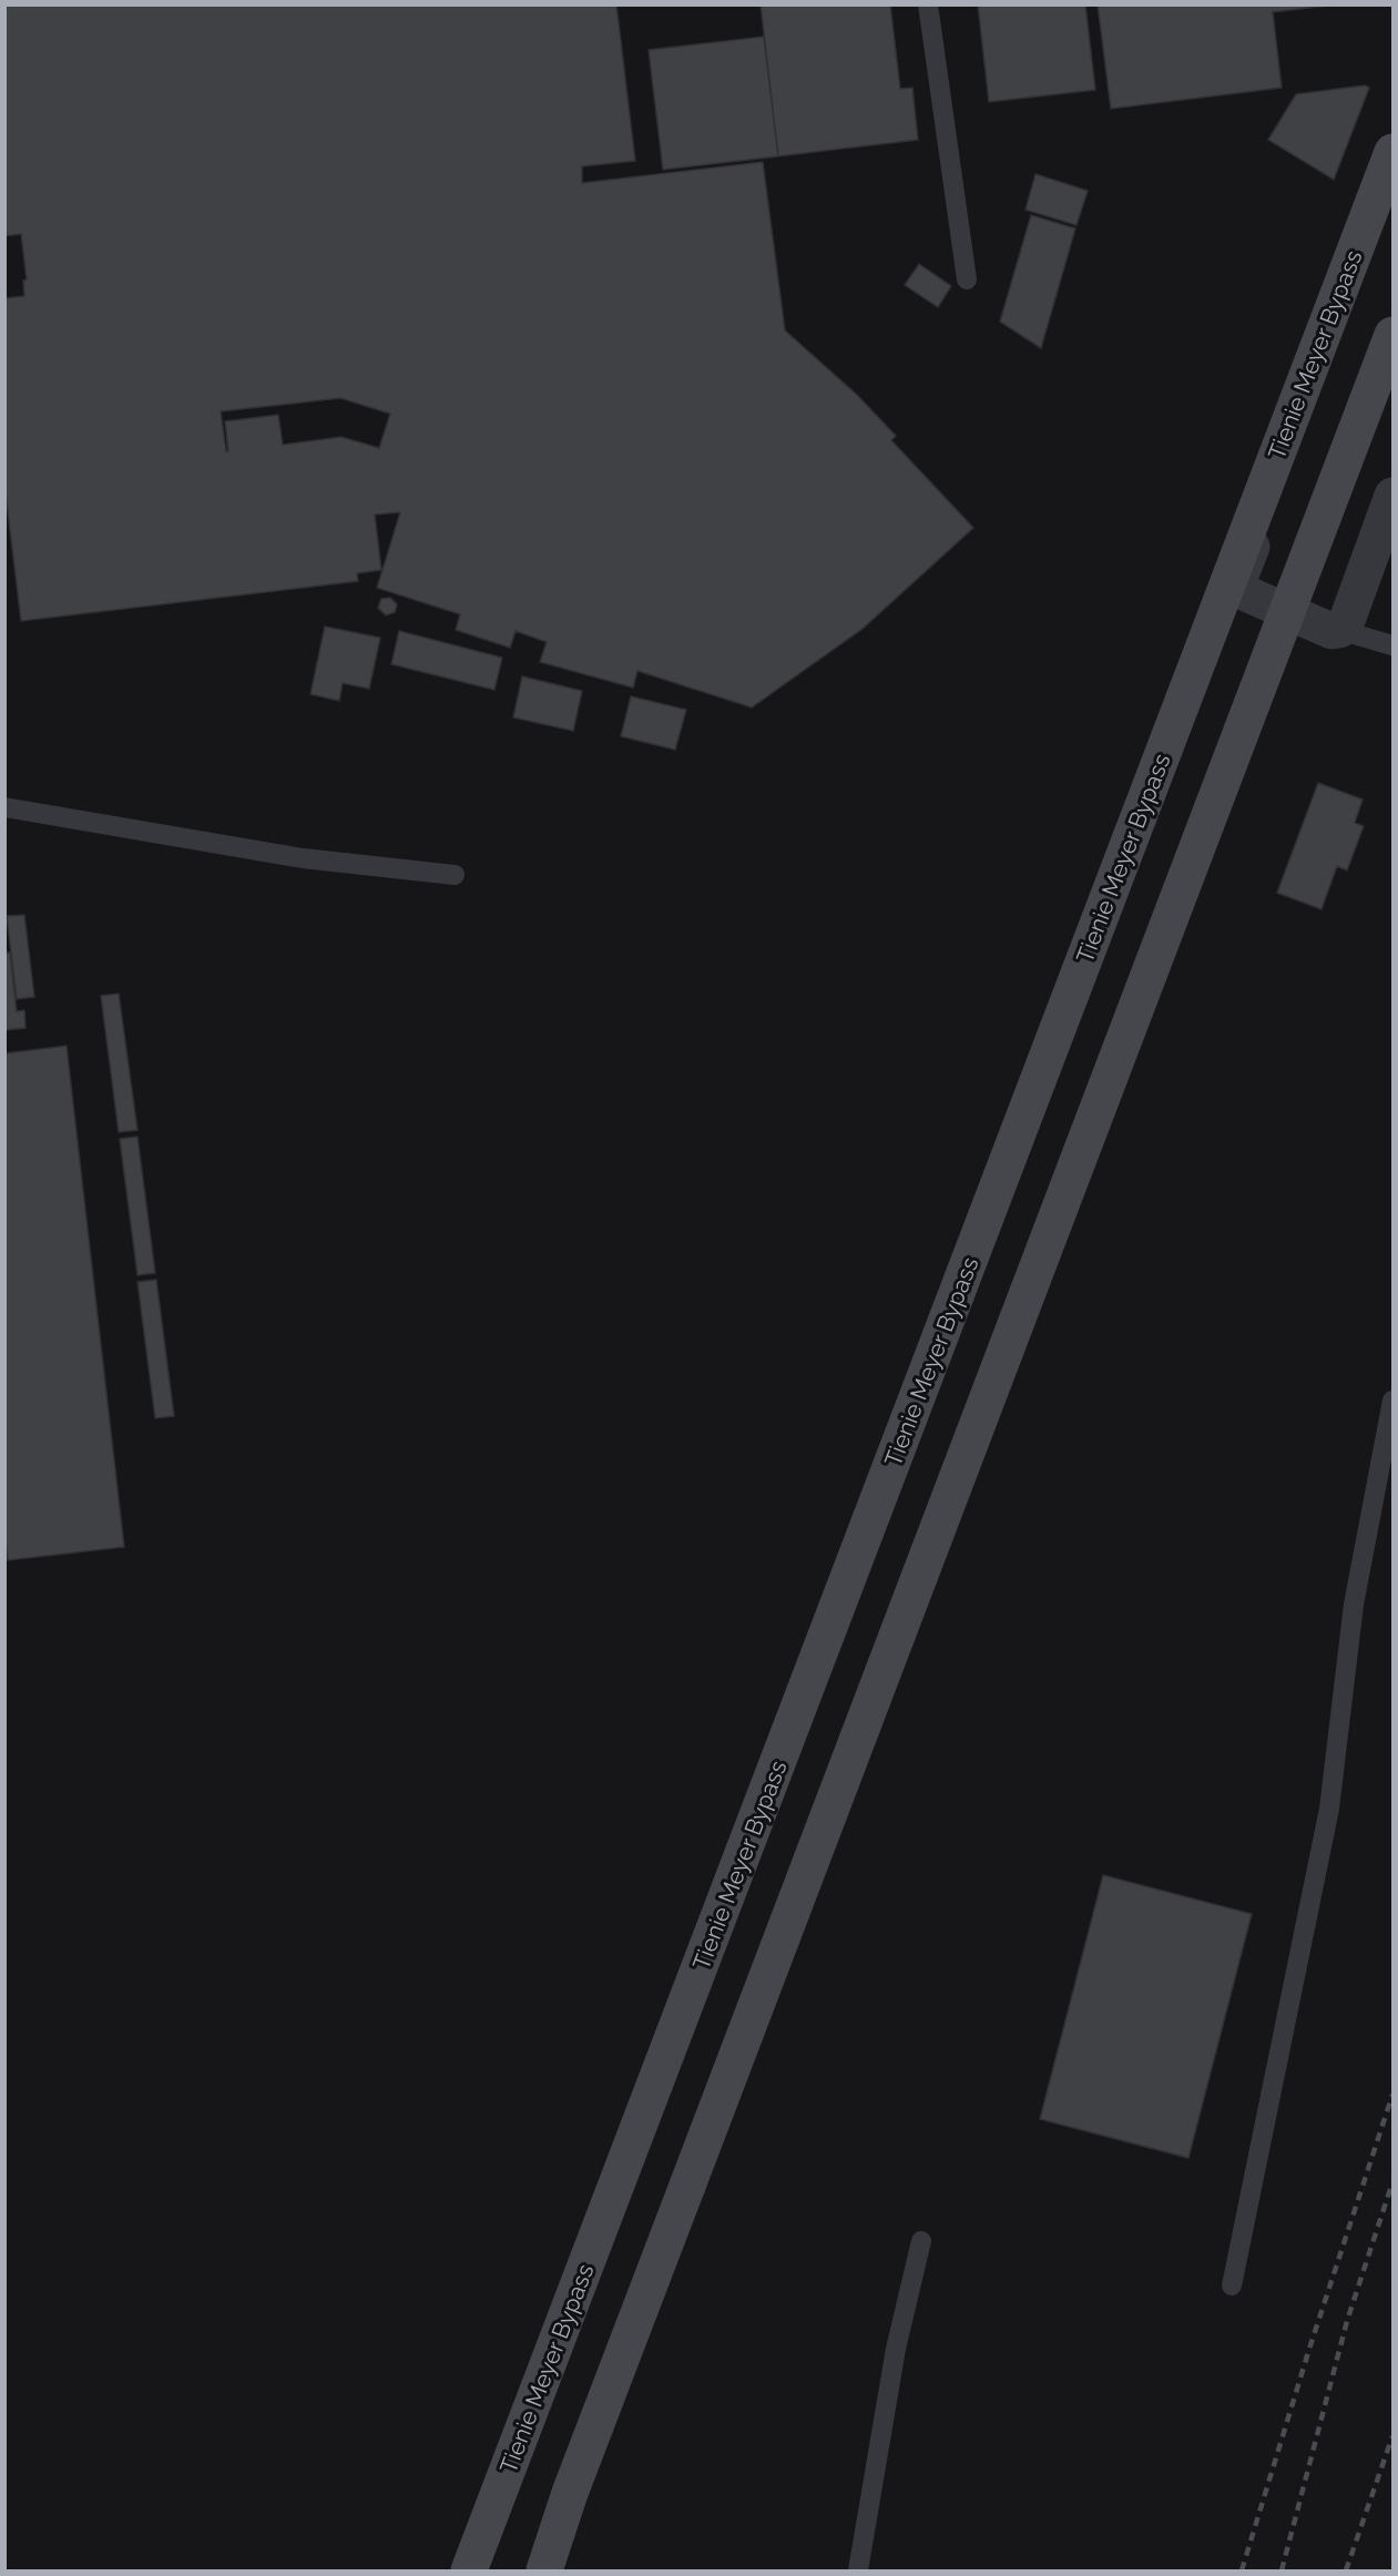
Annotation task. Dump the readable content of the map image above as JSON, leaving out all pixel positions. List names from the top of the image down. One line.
{"streets":{"main road":["Tienie Meyer Bypass"]}}
